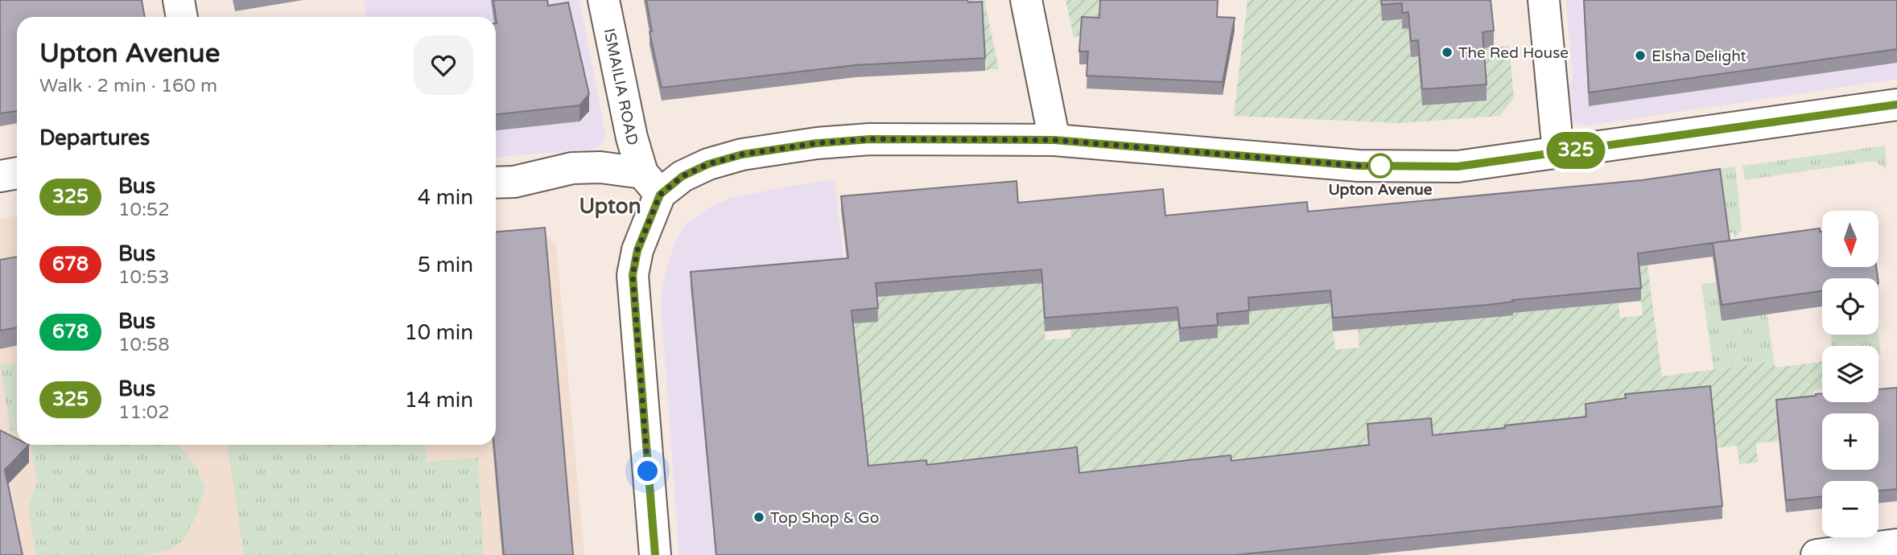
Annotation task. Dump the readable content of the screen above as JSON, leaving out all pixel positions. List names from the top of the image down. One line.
{"streets":{"main road":["ISMAILIA ROAD"]},"districts":["Upton"],"places":["The Red House","Elsha Delight","Upton Avenue","Top Shop & Go"],"lines":["bus line 325"],"north":"bottom","page":{"on_map":"325","heading":[["Upton Avenue","Walk · 2 min · 160 m"],"Departures"],"list":[{"mark":"325","name":"Bus","note":"10:52","value":"4 min"},{"mark":"678","name":"Bus","note":"10:53","value":"5 min"},{"mark":"678","name":"Bus","note":"10:58","value":"10 min"},{"mark":"325","name":"Bus","note":"11:02","value":"14 min"}],"map_buttons":["+","−"]}}
